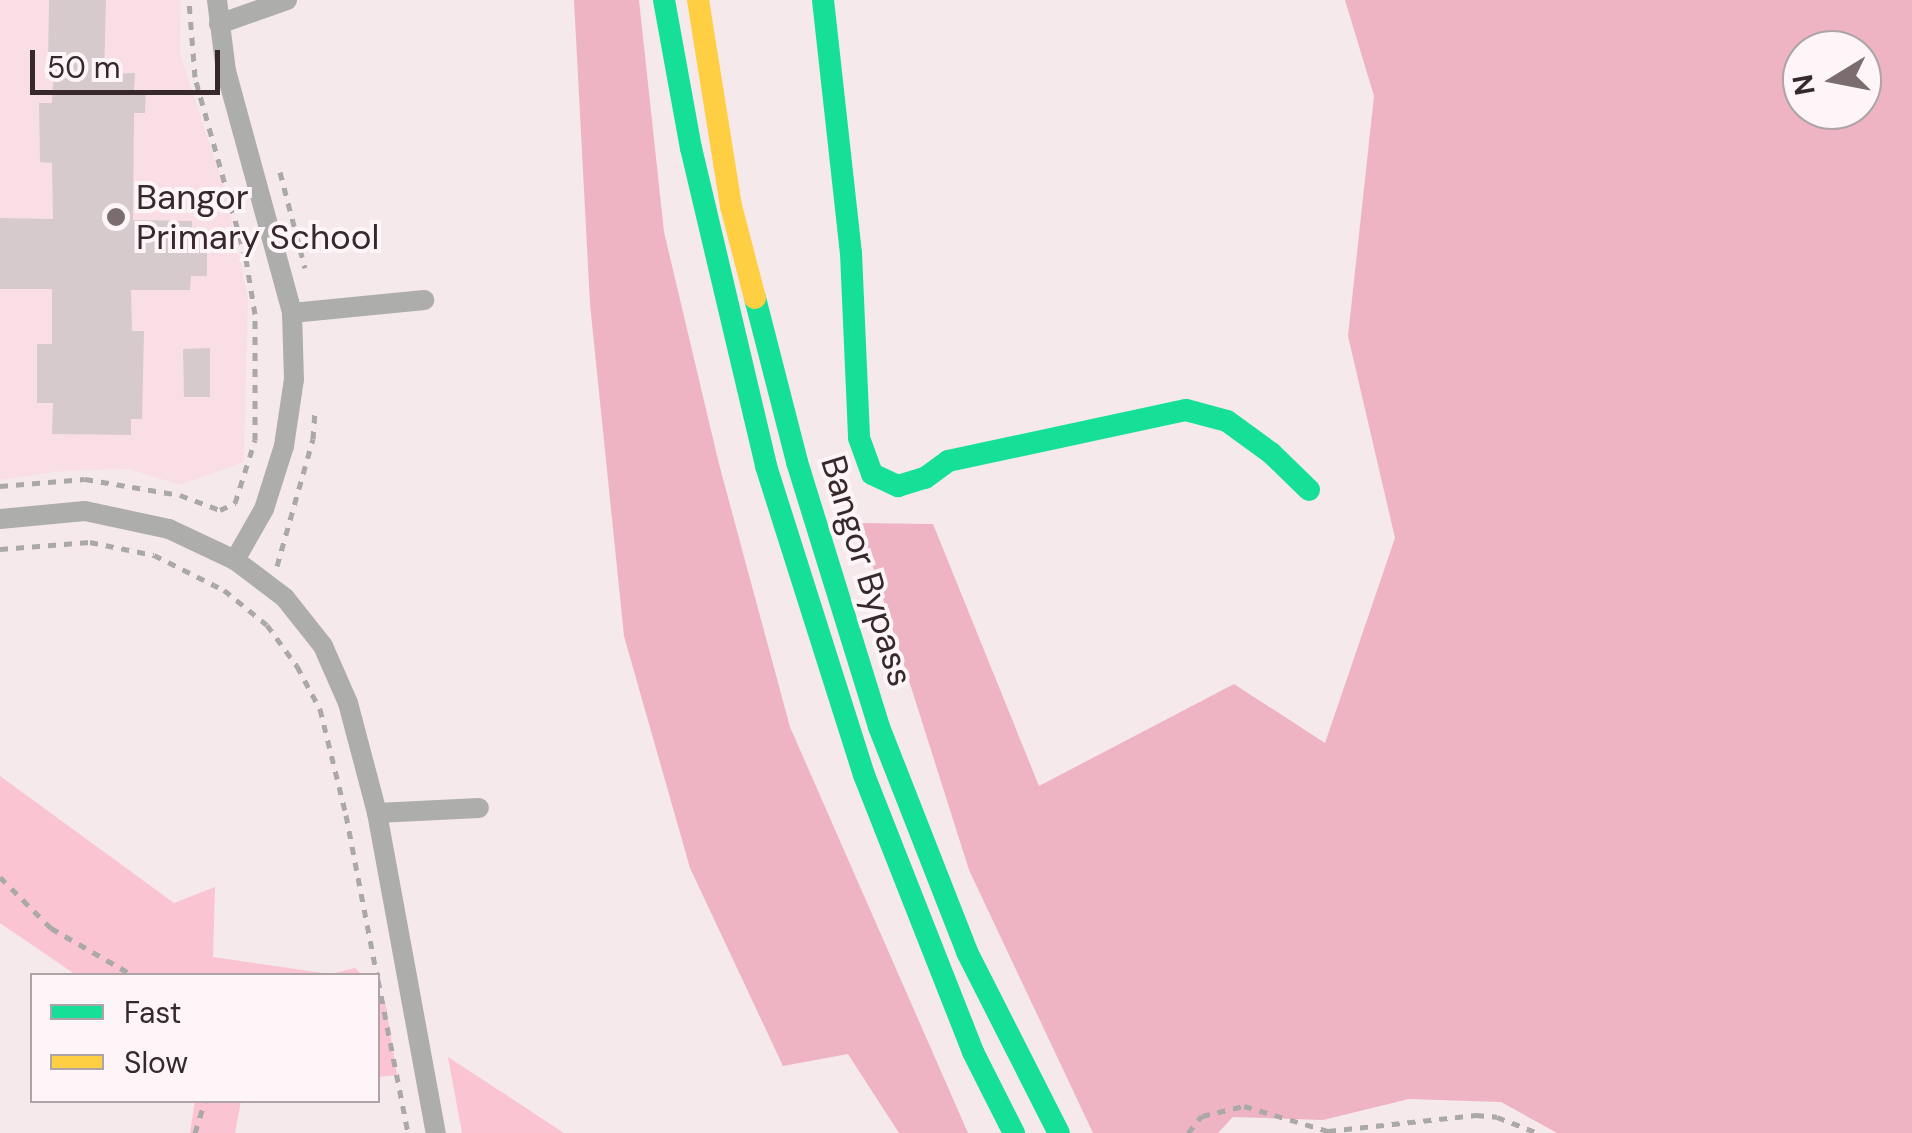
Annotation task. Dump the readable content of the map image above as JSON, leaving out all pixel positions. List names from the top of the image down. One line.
{"streets":{"main road":["Bangor Bypass"]},"places":["Bangor Primary School"],"legend":["Fast","Slow"],"scale_bar":"50 m","north":"left"}
